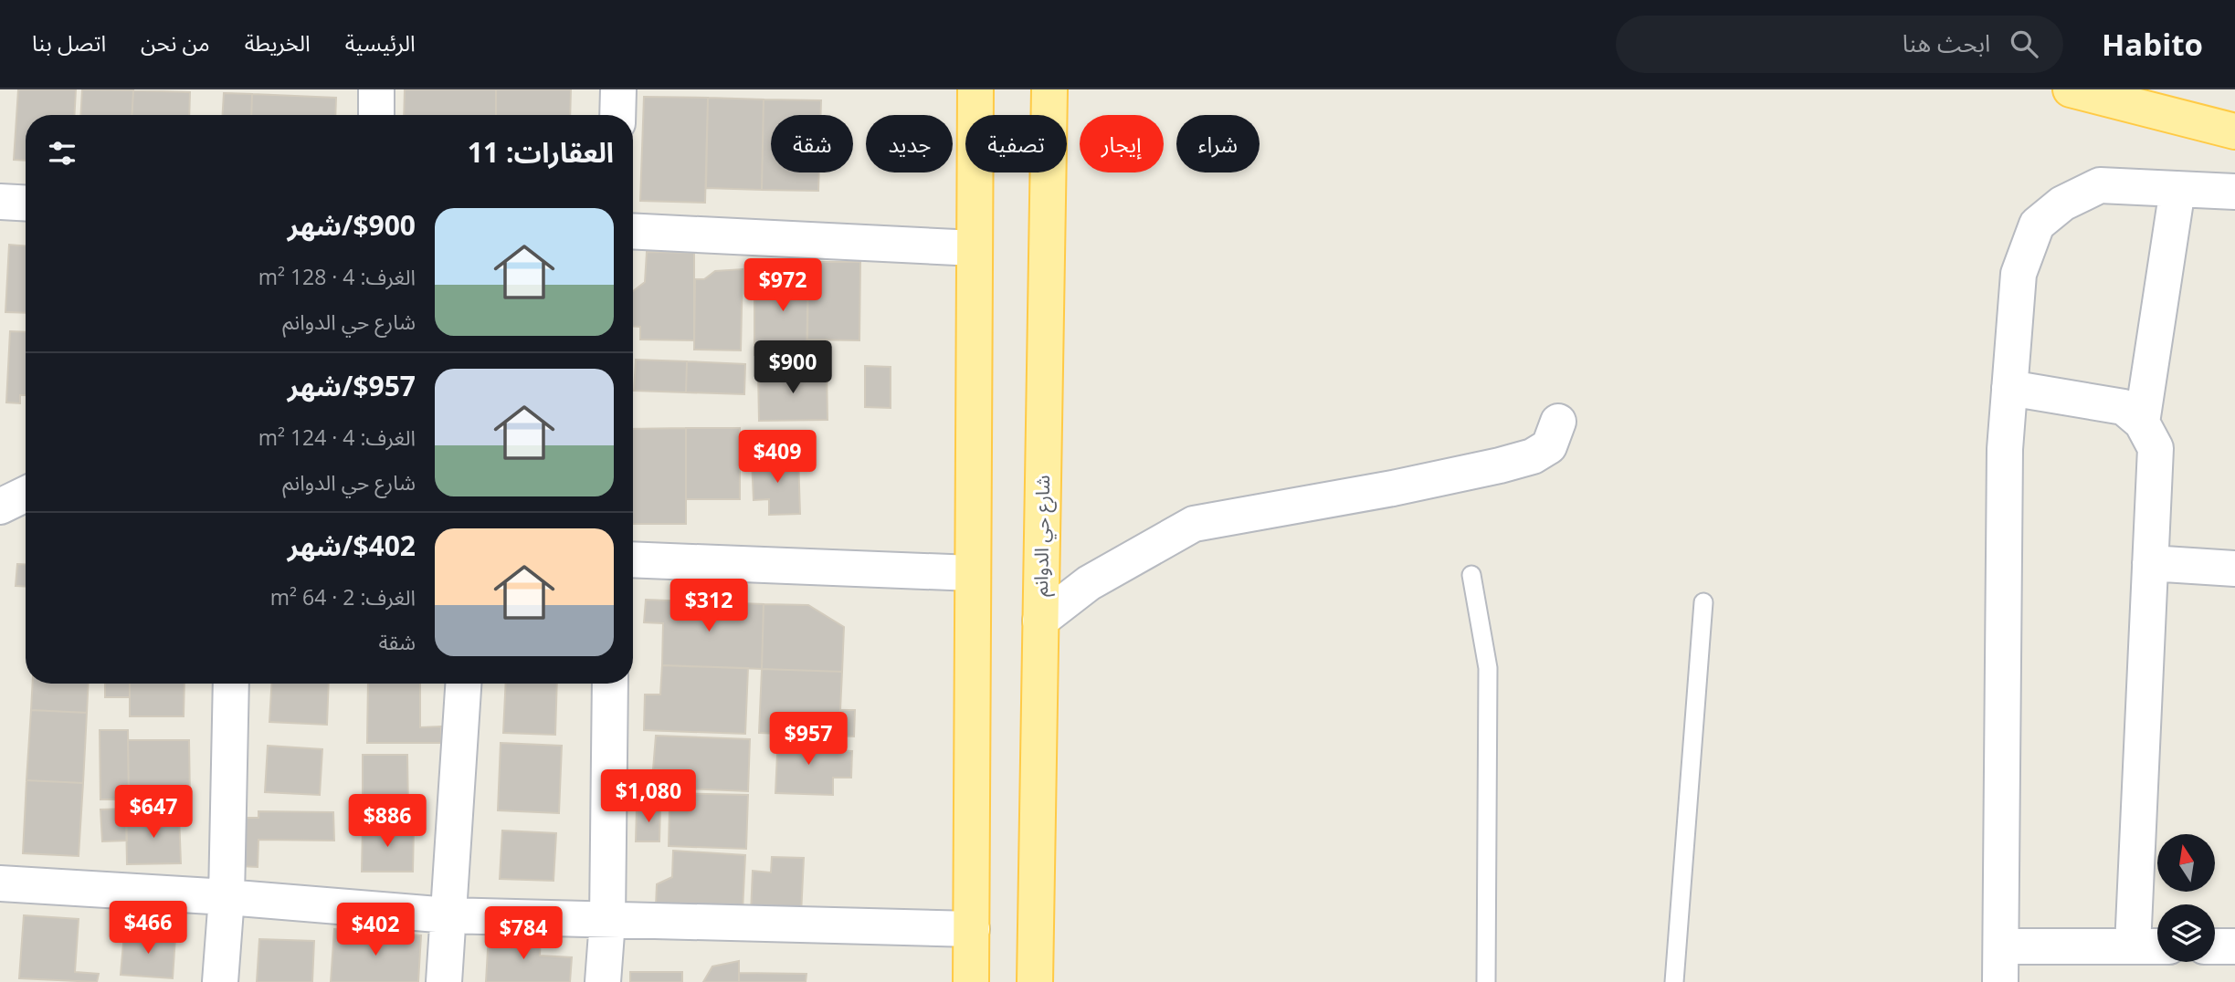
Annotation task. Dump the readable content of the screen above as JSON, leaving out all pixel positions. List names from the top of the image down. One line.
{"streets":{"main road":["شارع حي الدوانم"]},"north":"top","page":{"header":"Habito","search":"ابحث هنا","nav":["الرئيسية","الخريطة","من نحن","اتصل بنا"],"chip":["شراء","إيجار","تصفية","جديد","شقة"],"heading":"العقارات: 11","list":[{"name":"$900/شهر","note":"الغرف: 4 · 128 m² · شارع حي الدوانم"},{"name":"$957/شهر","note":"الغرف: 4 · 124 m² · شارع حي الدوانم"},{"name":"$402/شهر","note":"الغرف: 2 · 64 m² · شقة"}],"price":["$972","$900","$409","$312","$957","$1,080","$647","$886","$466","$402","$784"]}}
